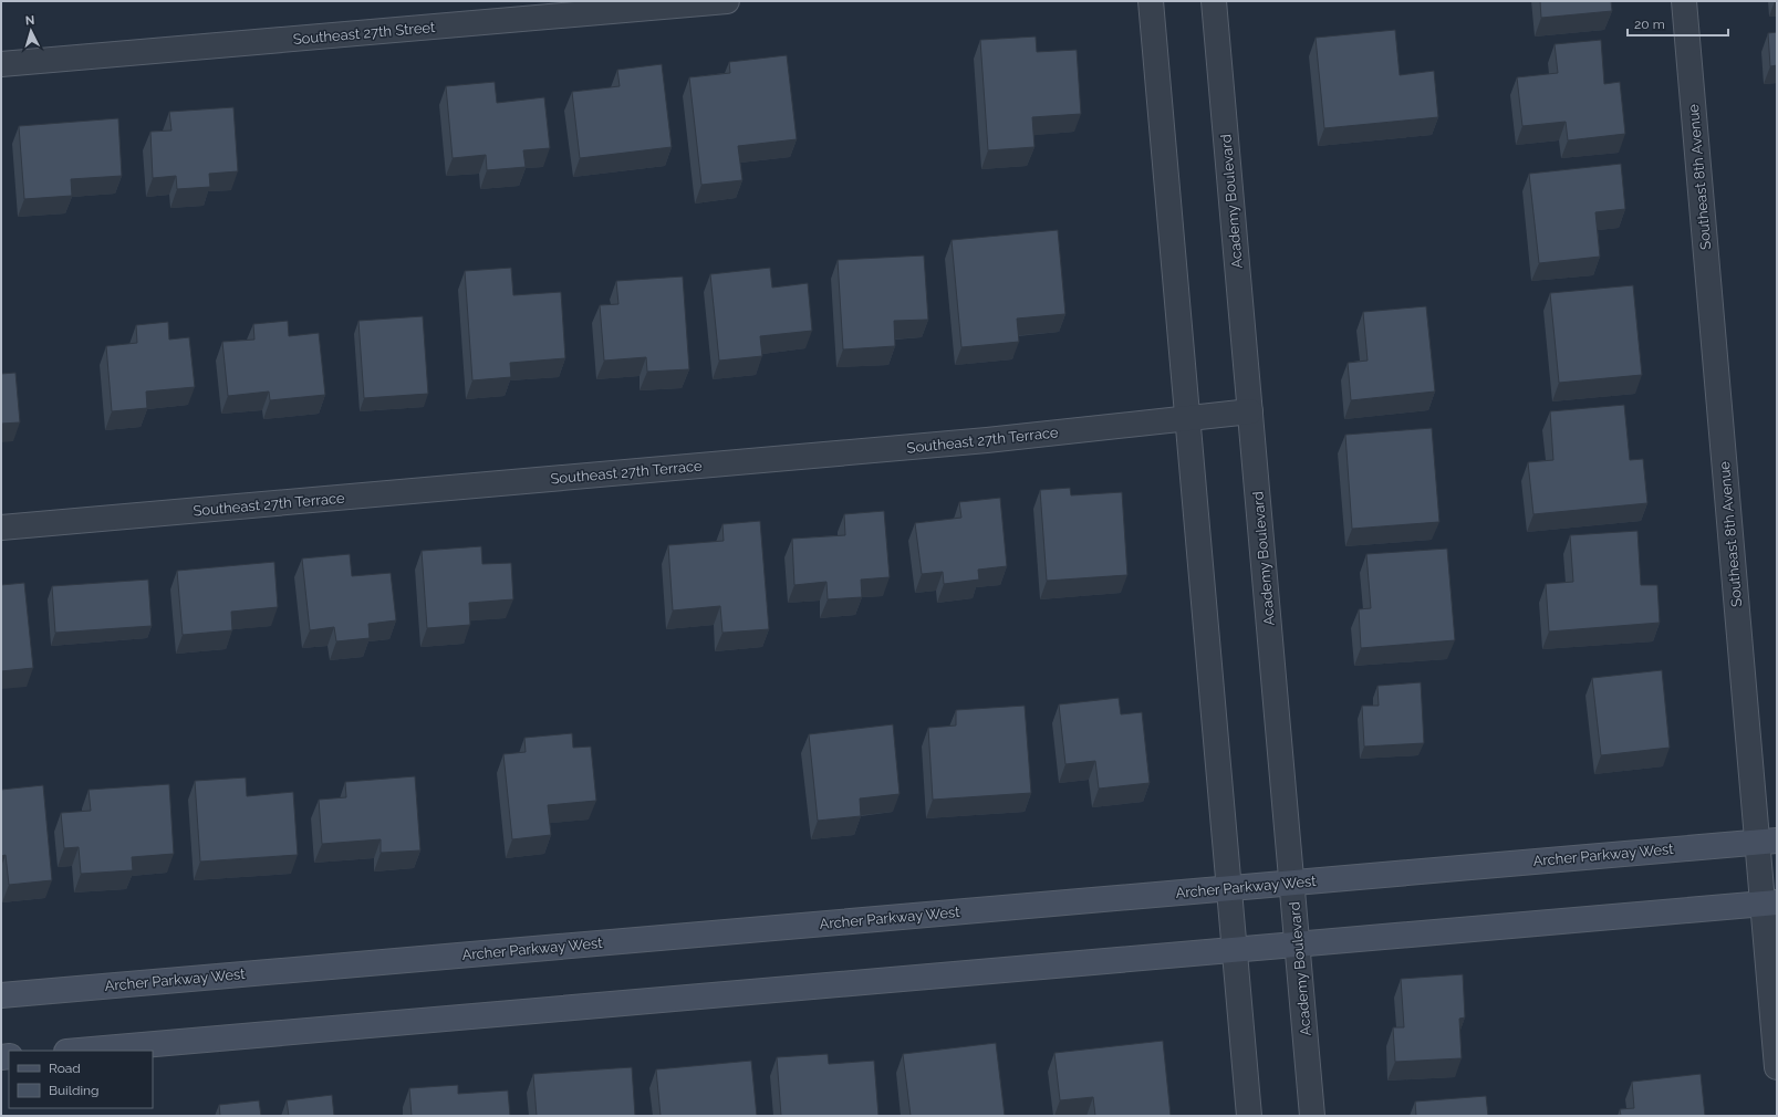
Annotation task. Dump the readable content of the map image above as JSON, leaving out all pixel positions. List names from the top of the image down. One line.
{"streets":{"street":["Southeast 27th Street","Southeast 8th Avenue","Academy Boulevard","Southeast 27th Terrace","Archer Parkway West"]},"crossings":[["Southeast 8th Avenue","Archer Parkway West"],["Academy Boulevard","Southeast 27th Terrace"],["Academy Boulevard","Archer Parkway West"]],"legend":["Road","Building"],"scale_bar":"20 m","north":"top"}
